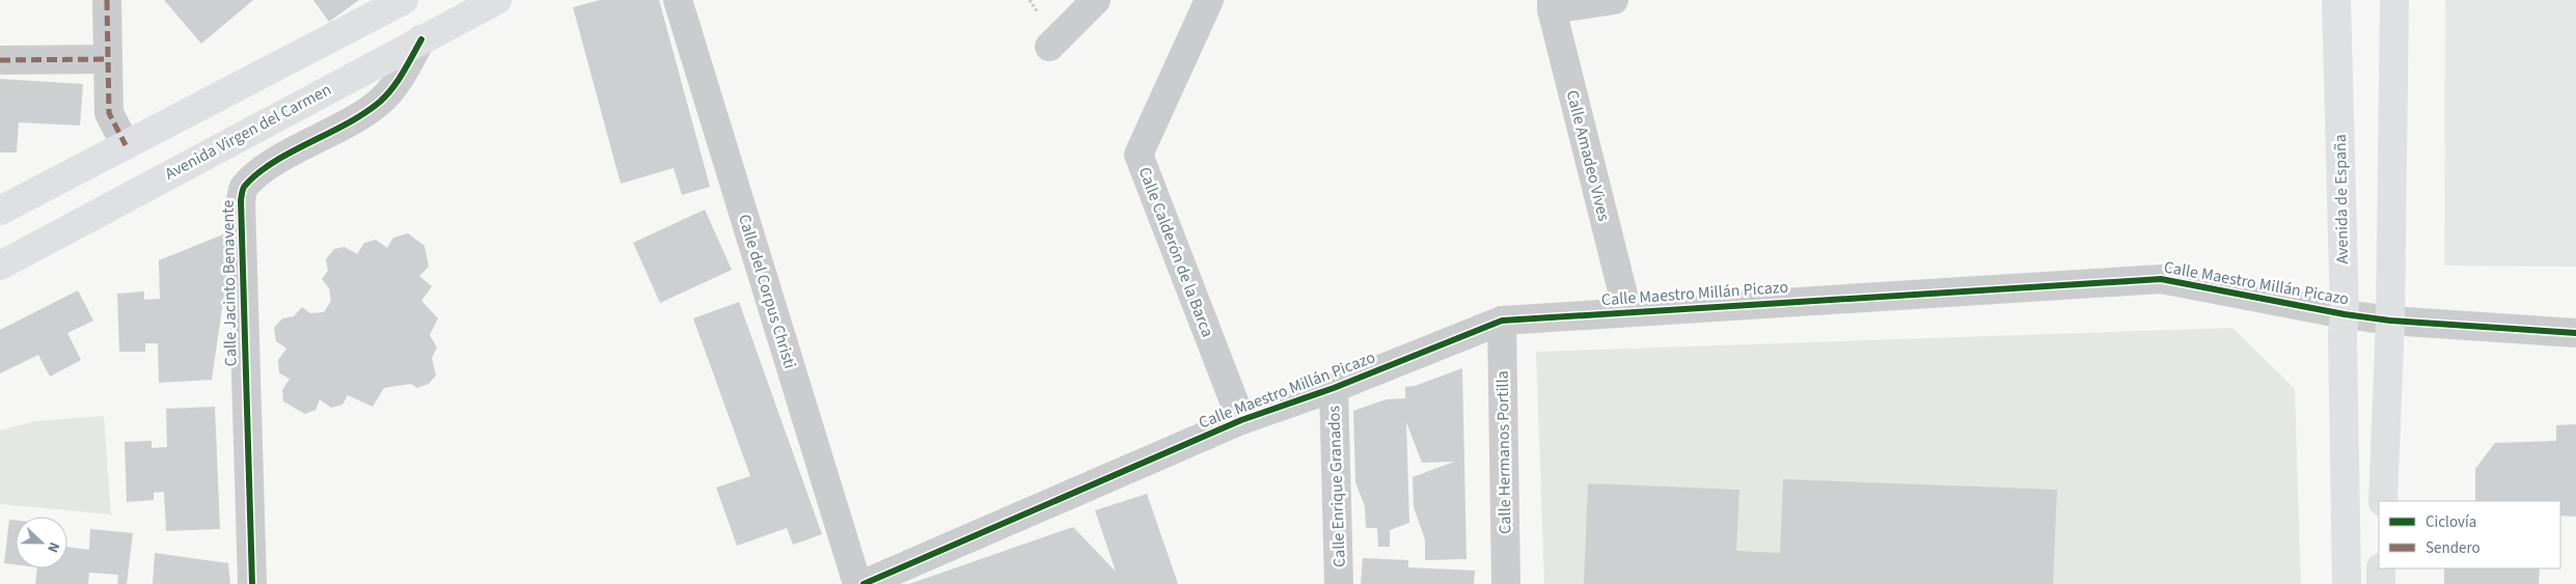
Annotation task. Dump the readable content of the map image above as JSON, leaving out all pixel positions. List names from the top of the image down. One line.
{"streets":{"main road":["Avenida Virgen del Carmen","Avenida de España"],"street":["Calle Amadeo Vives","Calle Calderón de la Barca","Calle Jacinto Benavente","Calle Maestro Millán Picazo","Calle del Corpus Christi","Calle Hermanos Portilla","Calle Enrique Granados"]},"crossings":[["Avenida Virgen del Carmen","Calle Jacinto Benavente"],["Calle Amadeo Vives","Calle Maestro Millán Picazo"],["Avenida de España","Calle Maestro Millán Picazo"],["Calle Calderón de la Barca","Calle Maestro Millán Picazo"],["Calle Maestro Millán Picazo","Calle Hermanos Portilla"],["Calle Maestro Millán Picazo","Calle Enrique Granados"]],"legend":["Ciclovía","Sendero"],"north":"right"}
